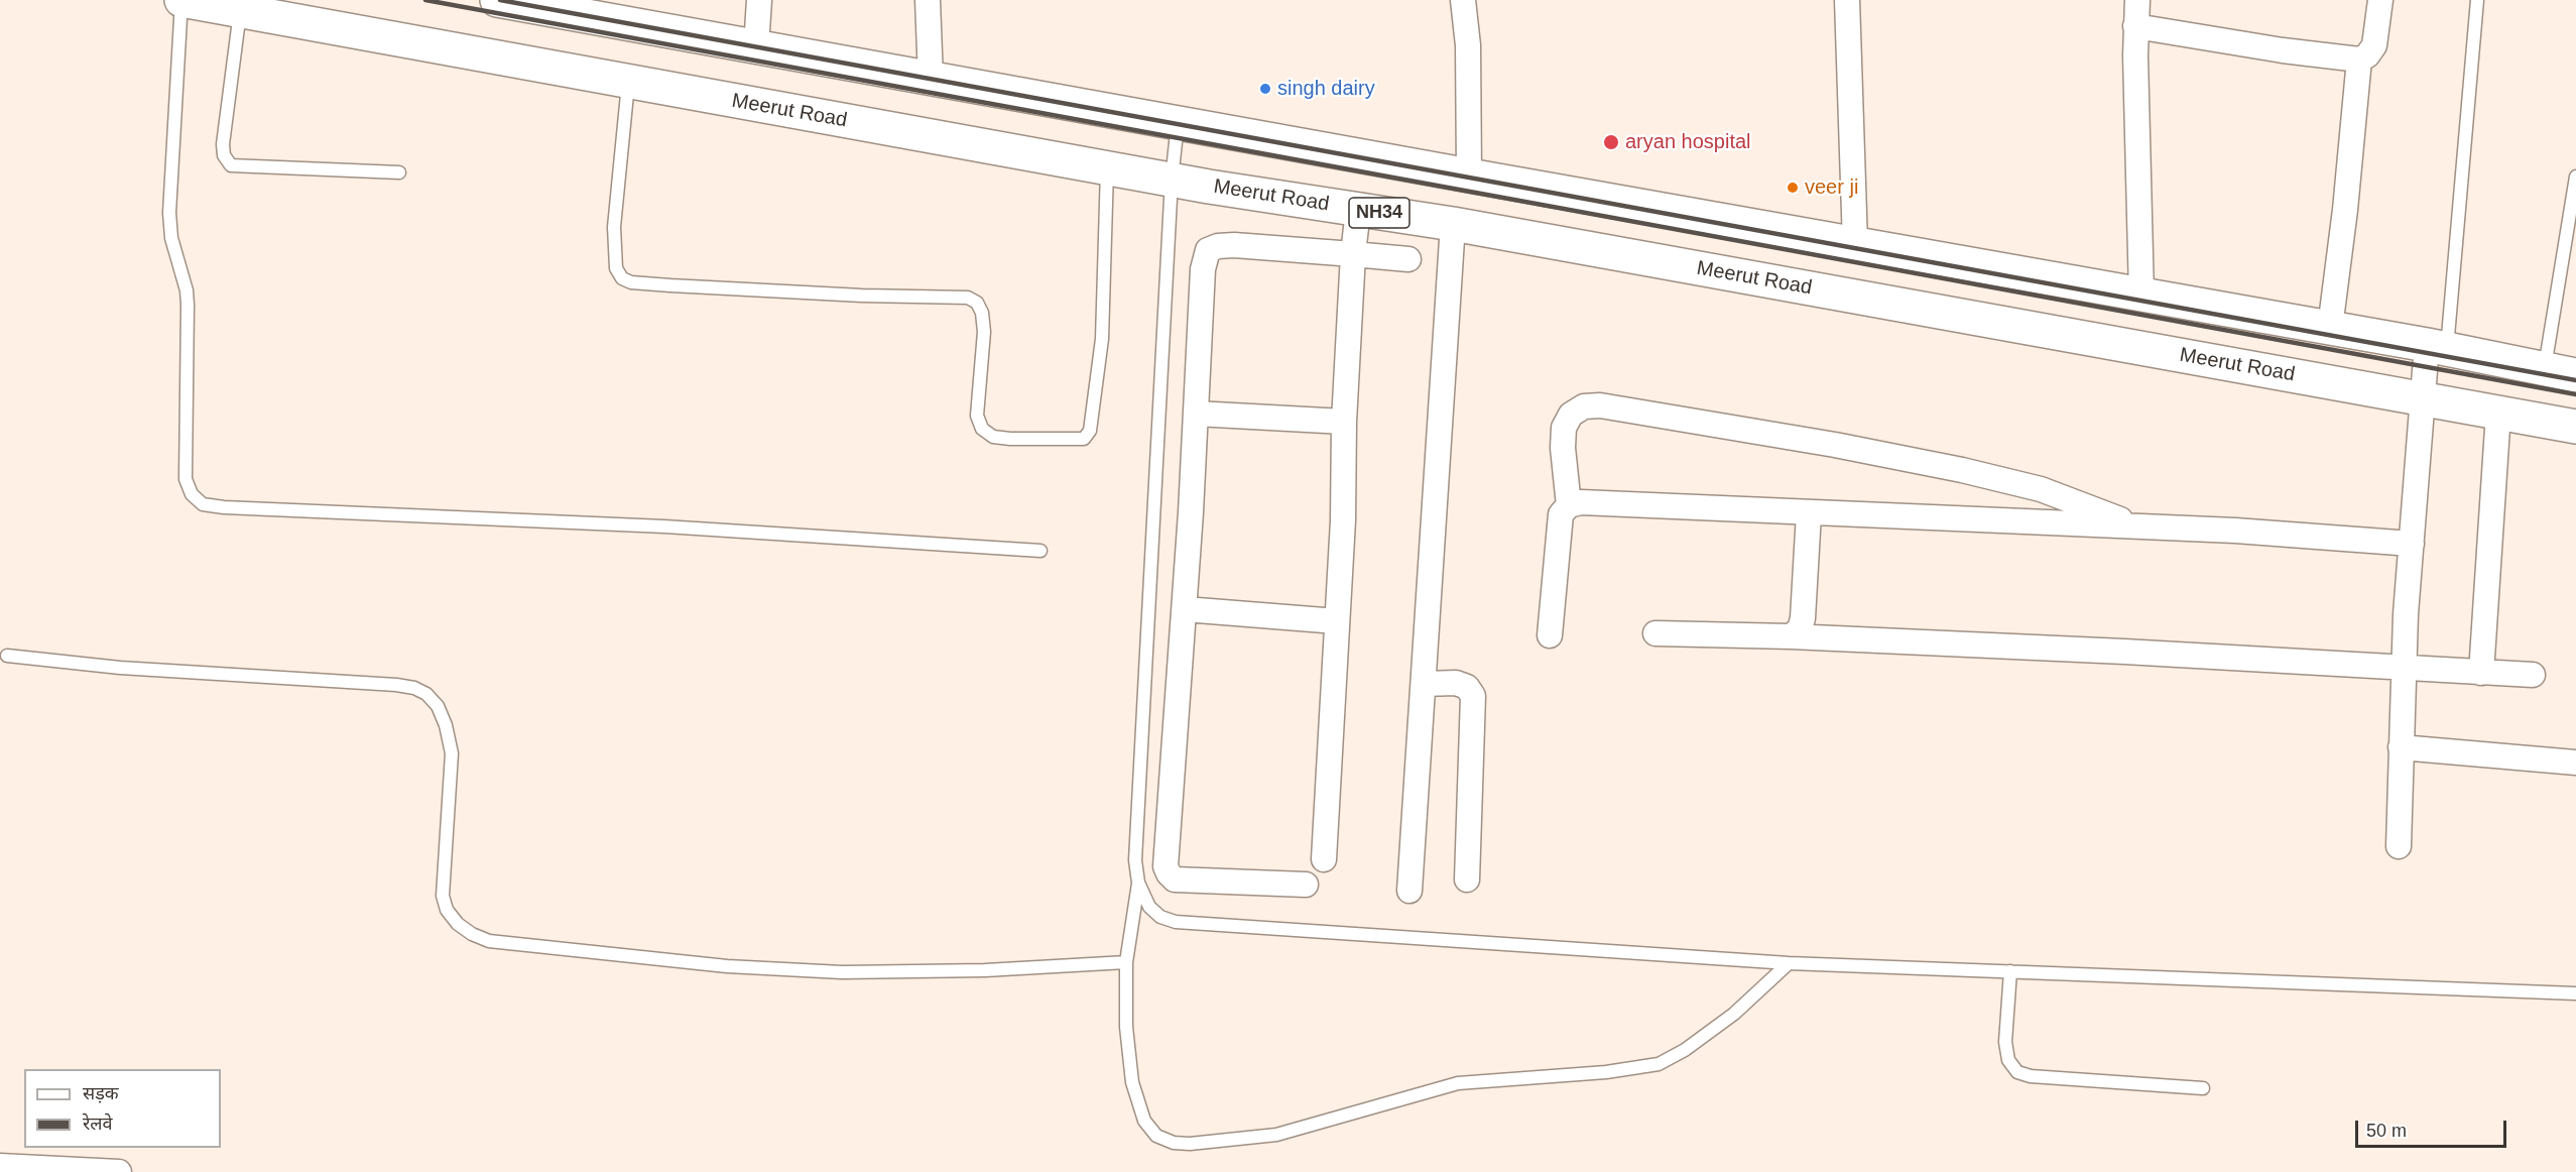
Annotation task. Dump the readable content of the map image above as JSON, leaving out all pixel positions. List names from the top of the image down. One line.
{"streets":{"highway":["Meerut Road","NH34"]},"places":["singh dairy","aryan hospital","veer ji"],"legend":["सड़क","रेलवे"],"scale_bar":"50 m"}
